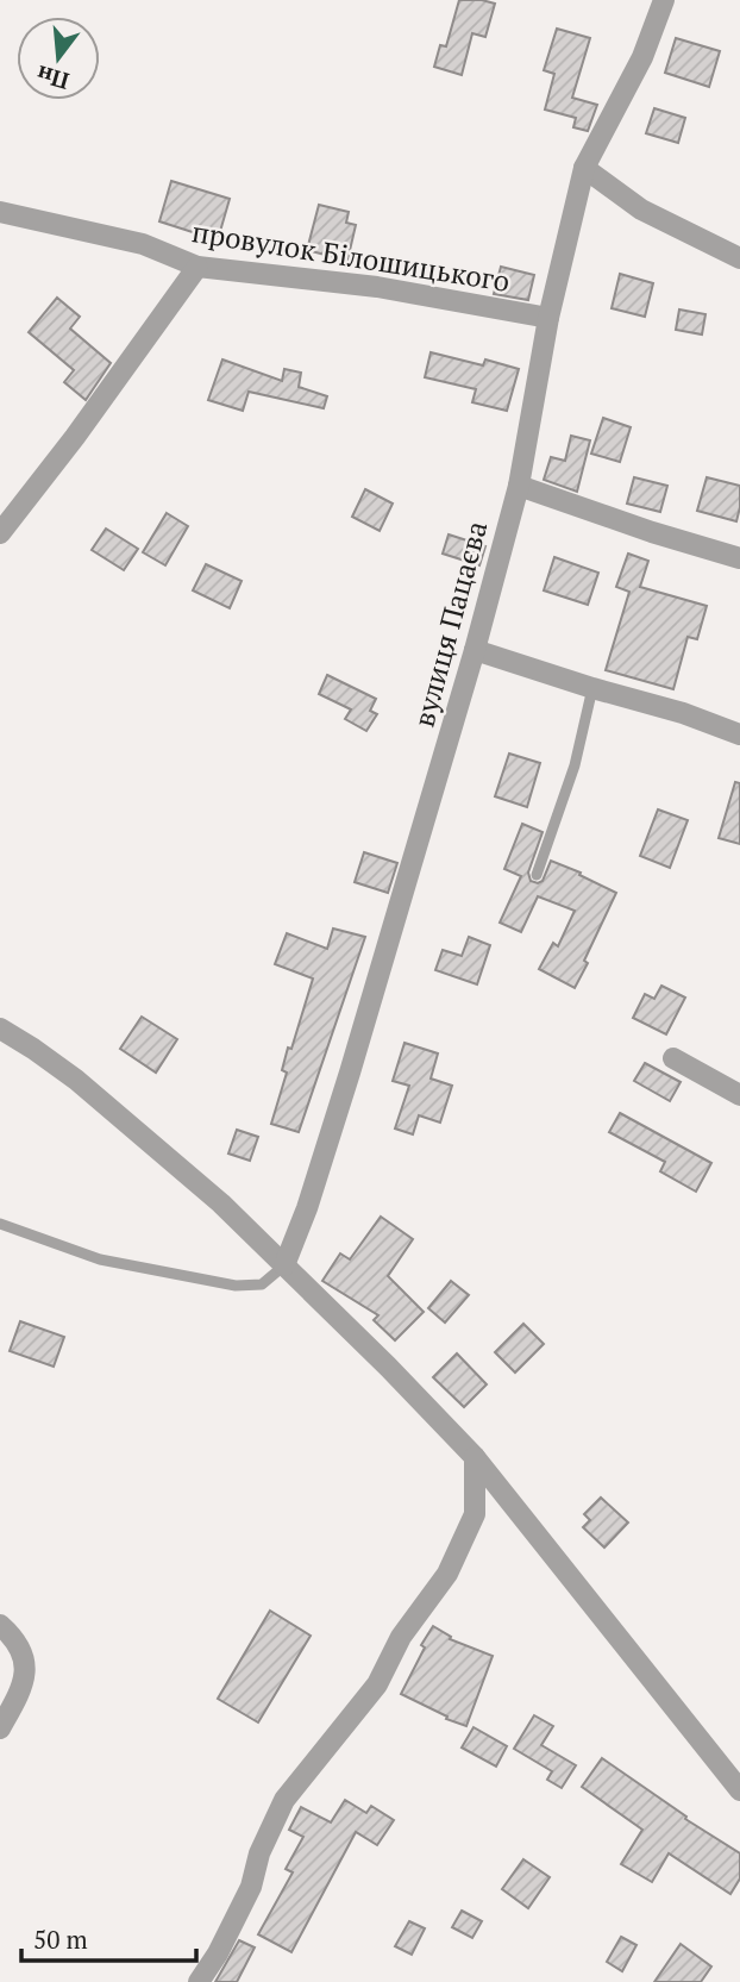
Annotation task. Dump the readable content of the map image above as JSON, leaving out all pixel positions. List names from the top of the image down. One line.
{"streets":{"street":["провулок Білошицького","вулиця Пацаєва"]},"crossings":[["провулок Білошицького","вулиця Пацаєва"]],"scale_bar":"50 m","north":"bottom"}
